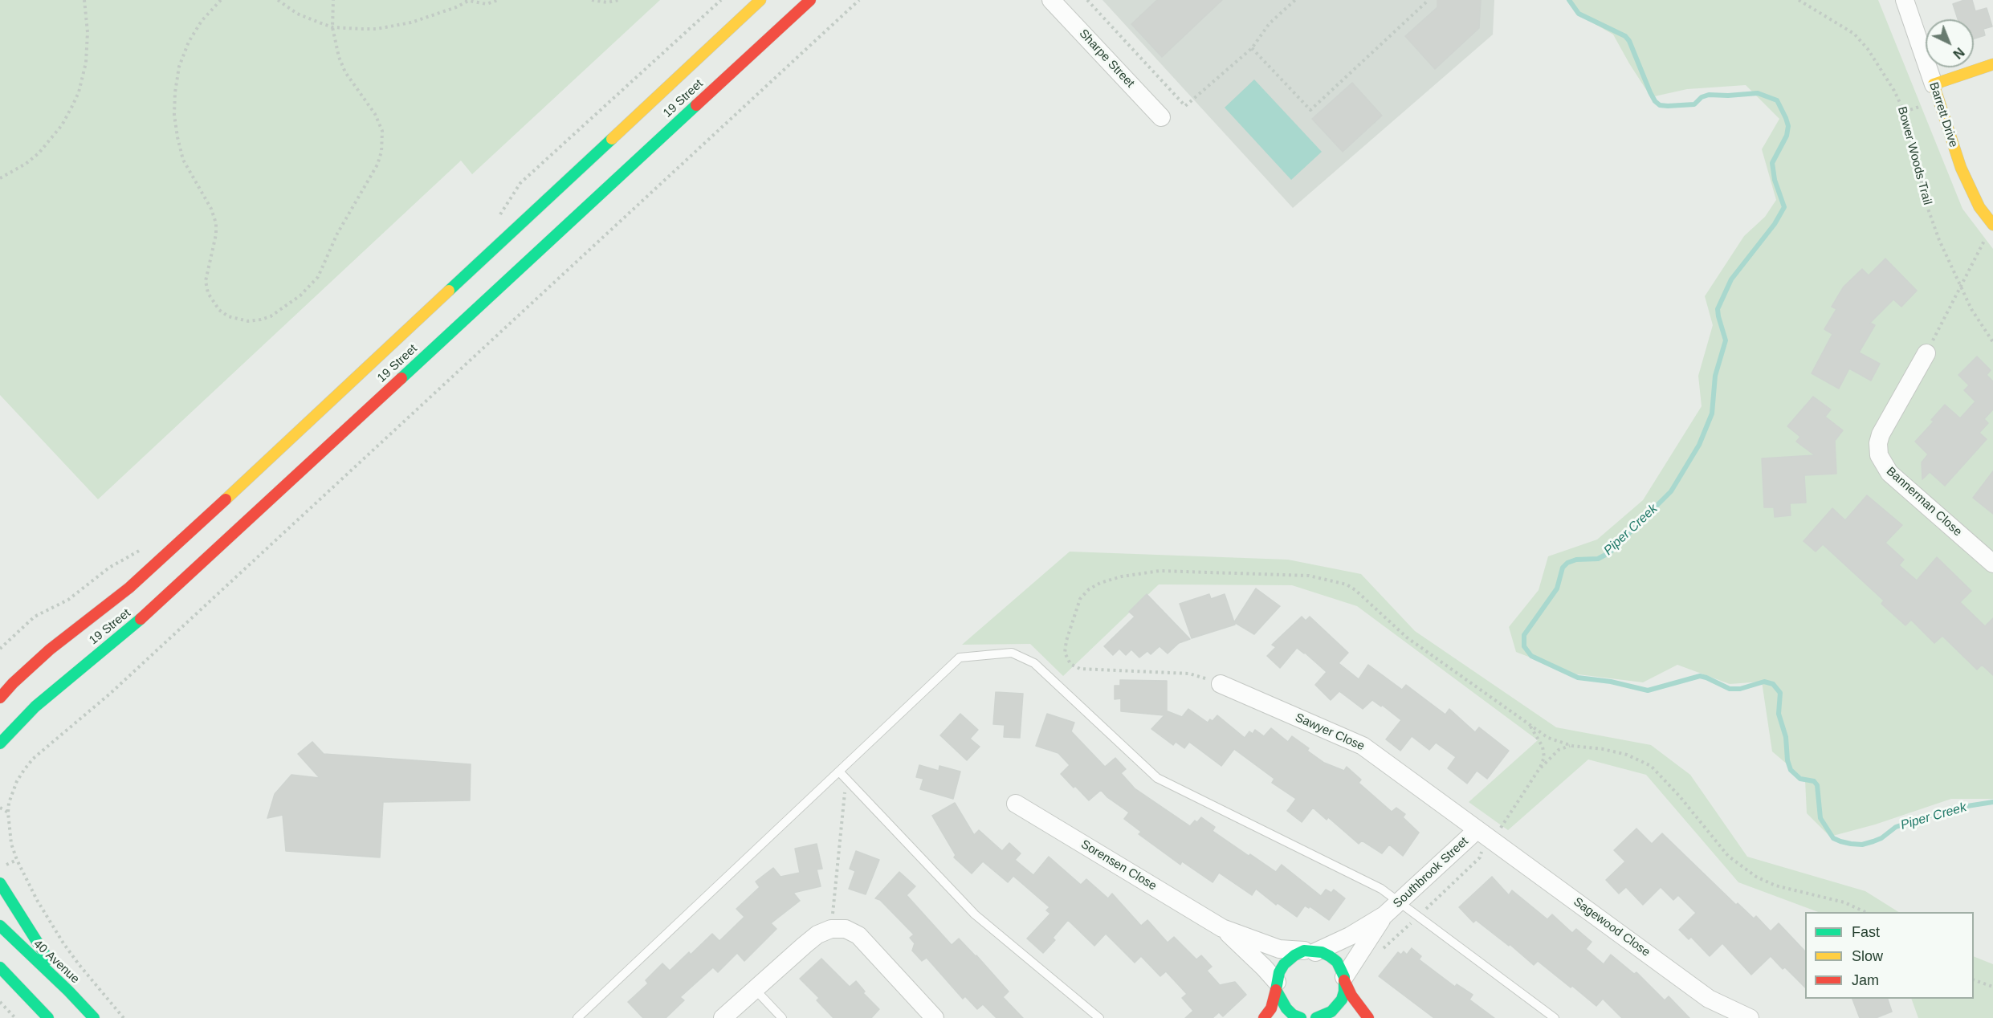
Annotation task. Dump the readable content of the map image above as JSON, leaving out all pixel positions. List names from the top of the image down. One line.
{"streets":{"main road":["19 Street","Barrett Drive","40 Avenue"],"street":["Sharpe Street","Bannerman Close","Sawyer Close","Sorensen Close","Southbrook Street","Sagewood Close"],"path":["Bower Woods Trail"]},"crossings":[["Sawyer Close","Southbrook Street"],["Sawyer Close","Sagewood Close"],["Sorensen Close","Southbrook Street"],["Southbrook Street","Sagewood Close"]],"water":["Piper Creek"],"legend":["Fast","Slow","Jam"],"north":"bottom right"}
